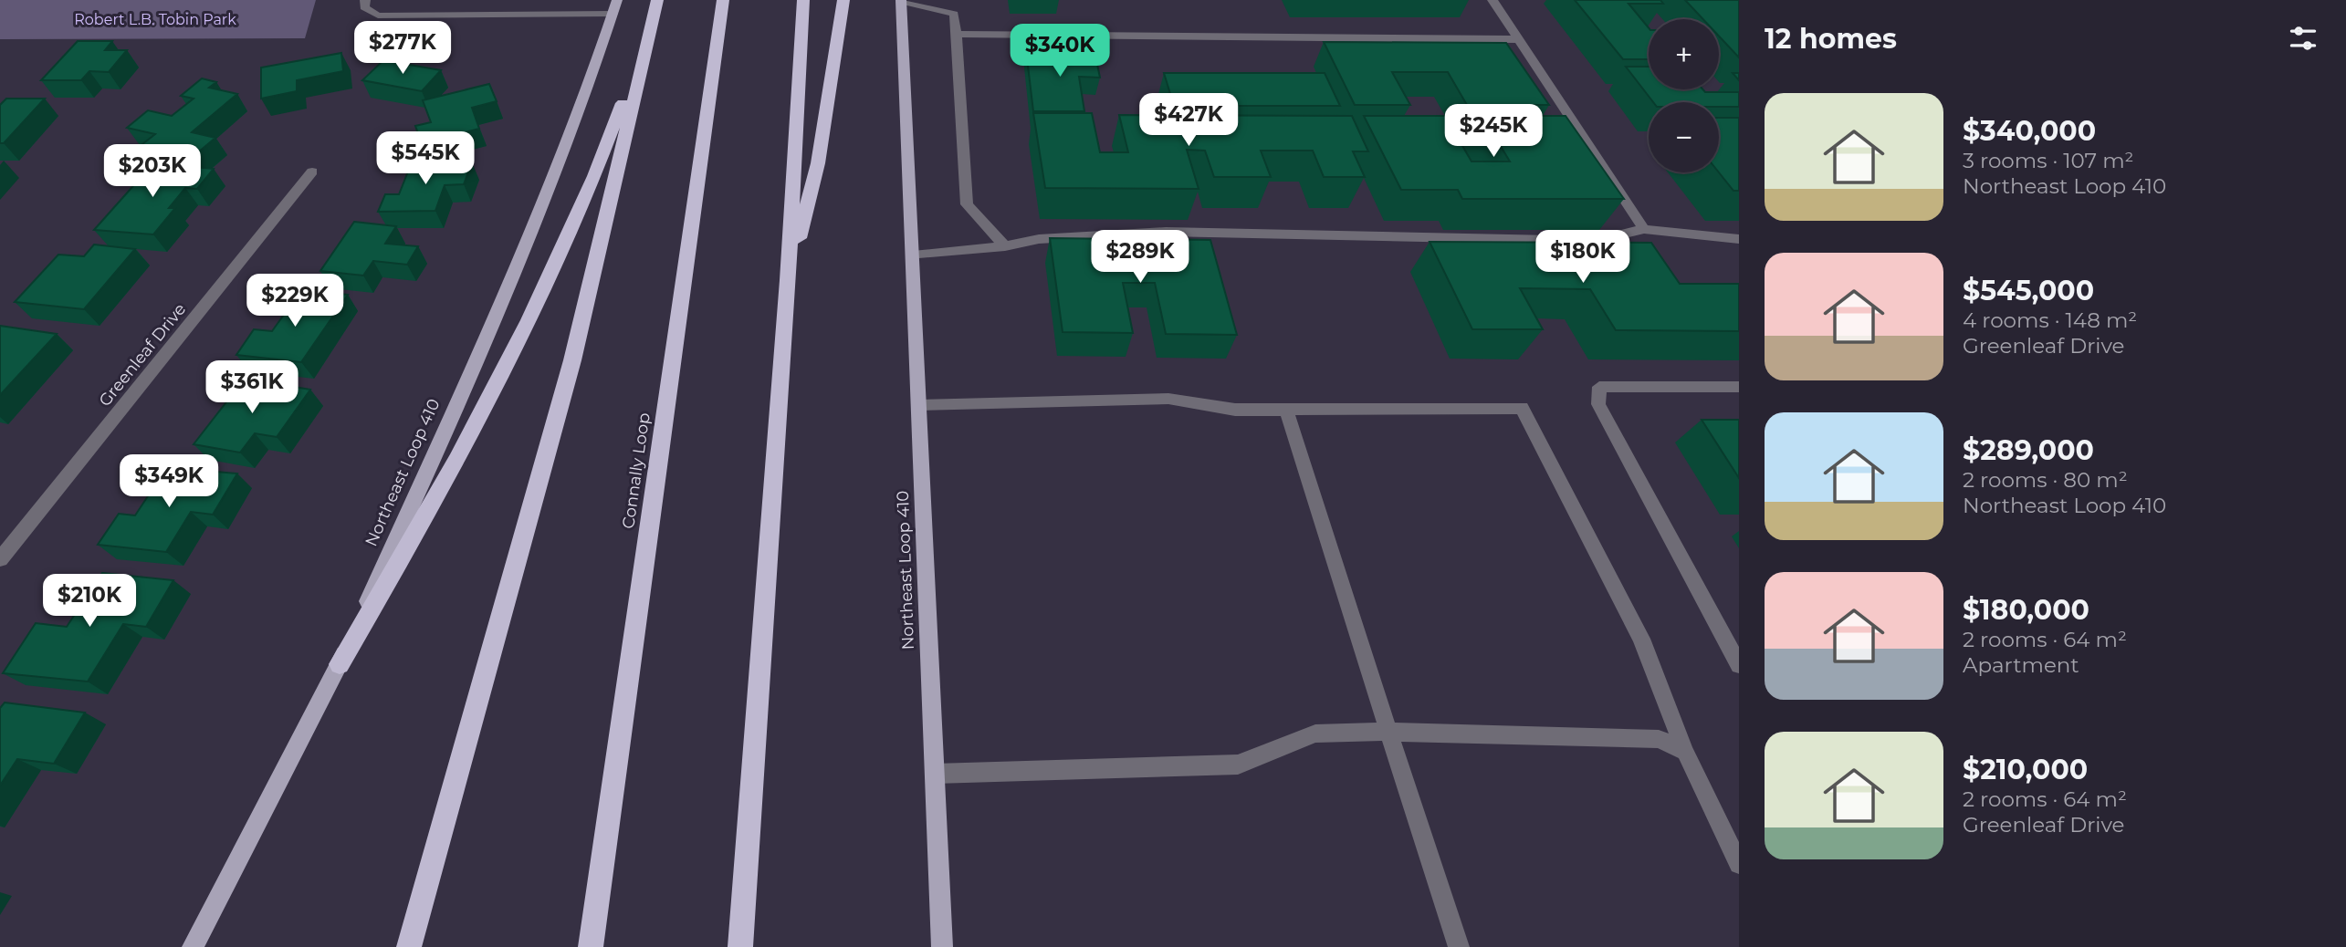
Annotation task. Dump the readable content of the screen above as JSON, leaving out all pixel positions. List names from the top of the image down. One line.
{"streets":{"highway":["Connally Loop"],"main road":["Northeast Loop 410"],"street":["Greenleaf Drive"]},"parks":["Robert L.B. Tobin Park"],"page":{"heading":"12 homes","map_buttons":["+","−"],"price":["$277K","$340K","$427K","$245K","$545K","$203K","$289K","$180K","$229K","$361K","$349K","$210K"],"list":[{"name":"$340,000","note":"3 rooms · 107 m² · Northeast Loop 410"},{"name":"$545,000","note":"4 rooms · 148 m² · Greenleaf Drive"},{"name":"$289,000","note":"2 rooms · 80 m² · Northeast Loop 410"},{"name":"$180,000","note":"2 rooms · 64 m² · Apartment"},{"name":"$210,000","note":"2 rooms · 64 m² · Greenleaf Drive"}]}}
